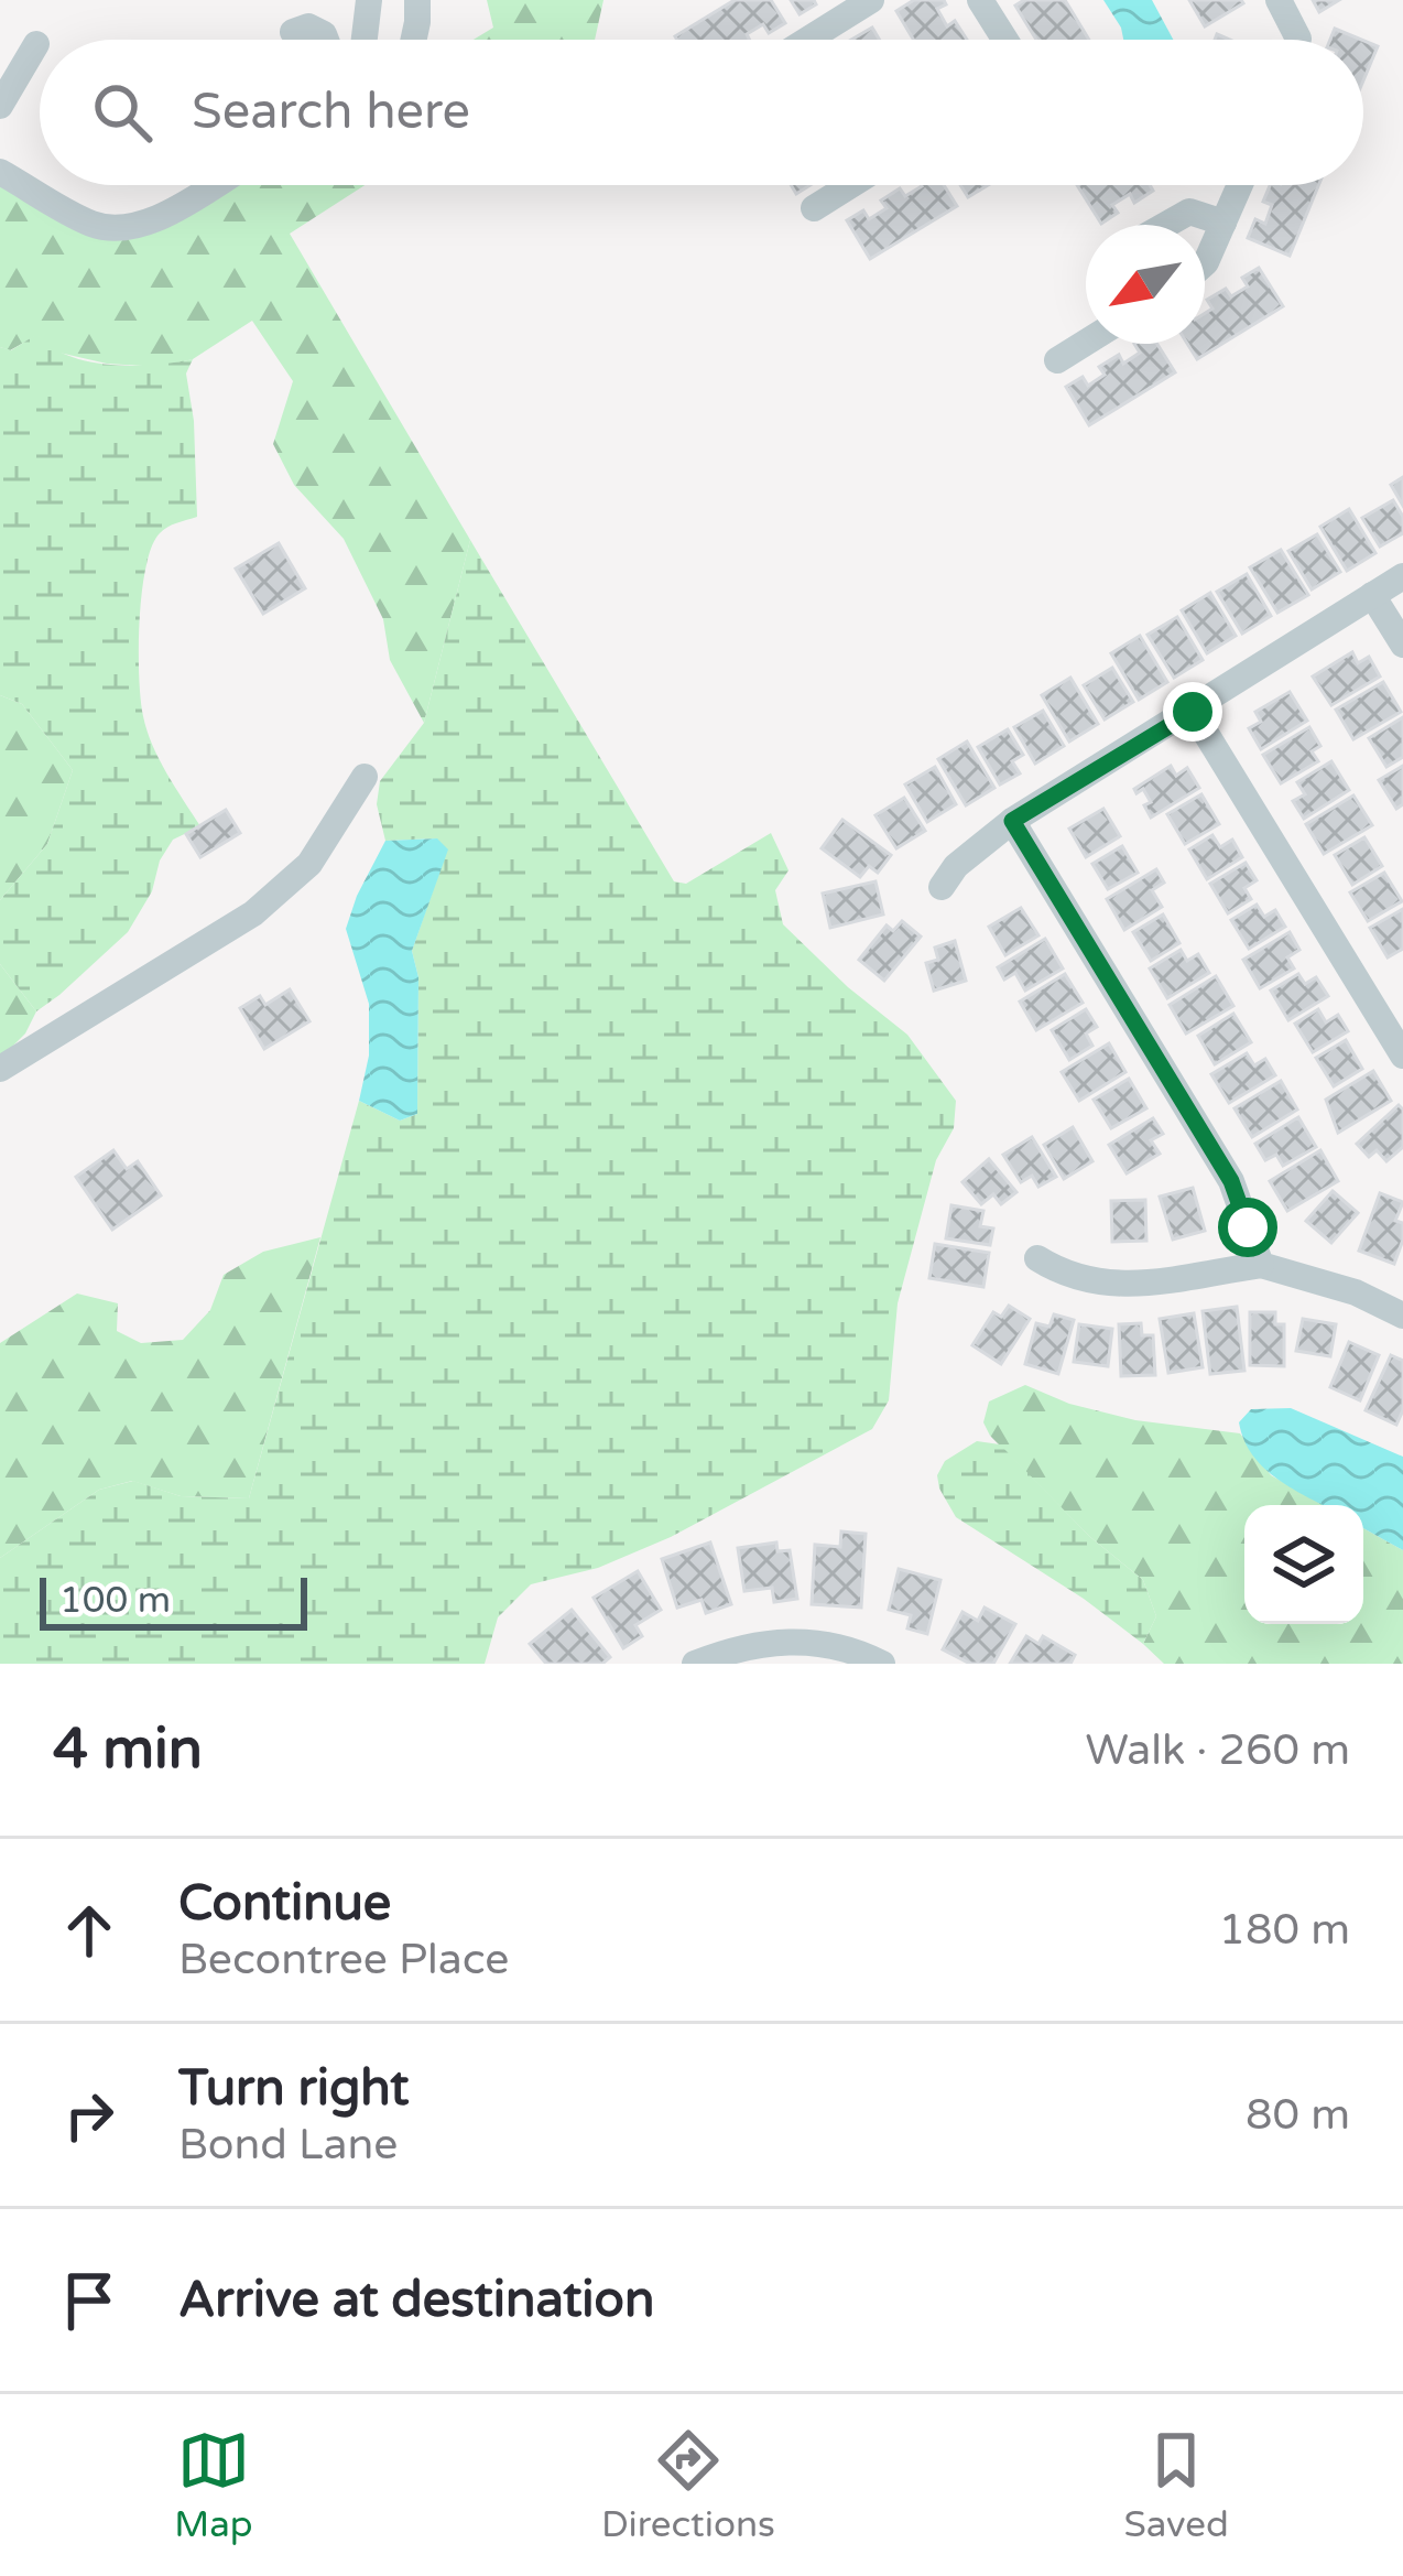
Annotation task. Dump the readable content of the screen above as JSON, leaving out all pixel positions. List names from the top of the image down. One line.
{"scale_bar":"100 m","north":"bottom left","page":{"search":"Search here","scale":"100 m","heading":["4 min","Walk · 260 m"],"list":[["Continue","Becontree Place","180 m"],["Turn right","Bond Lane","80 m"],"Arrive at destination"],"nav":["Map","Directions","Saved"]}}
